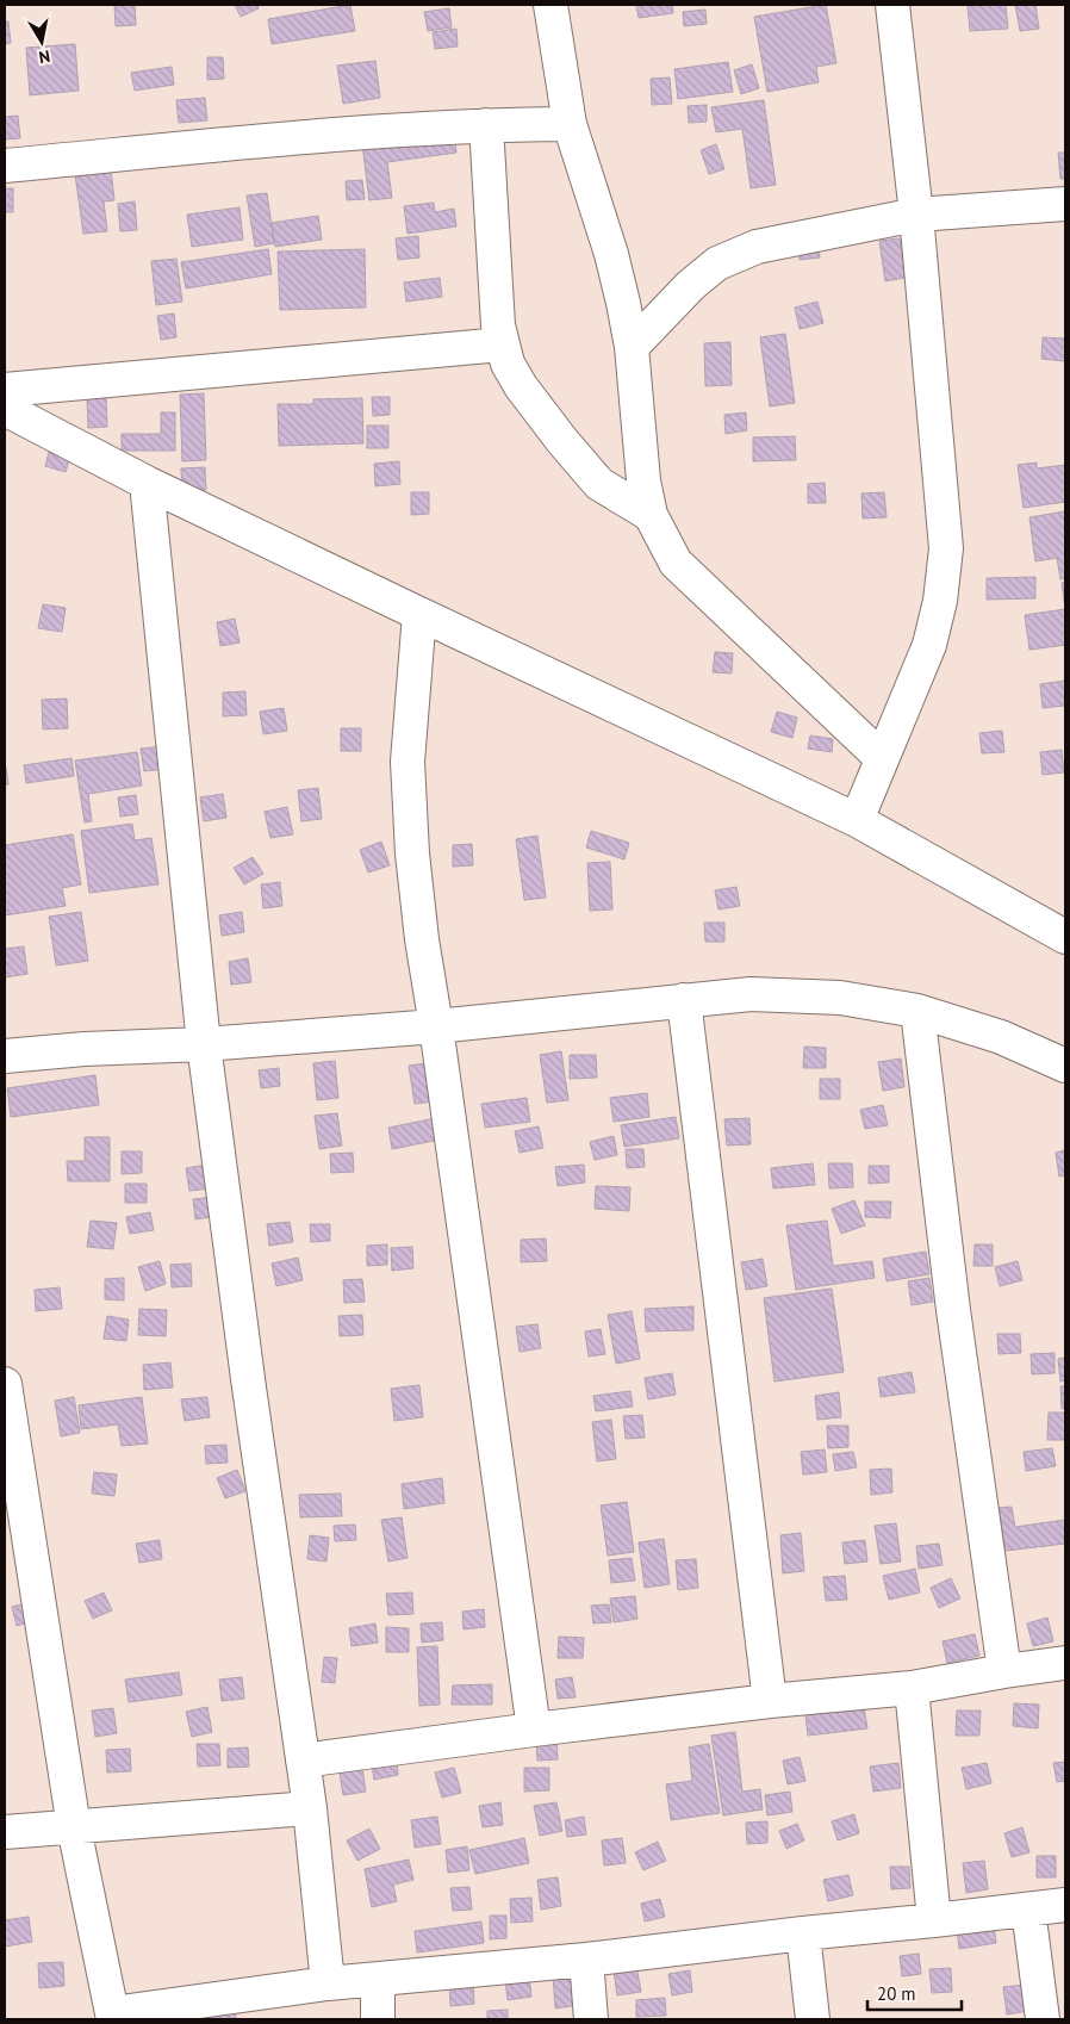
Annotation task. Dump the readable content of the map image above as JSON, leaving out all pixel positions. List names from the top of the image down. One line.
{"scale_bar":"20 m","north":"bottom"}
